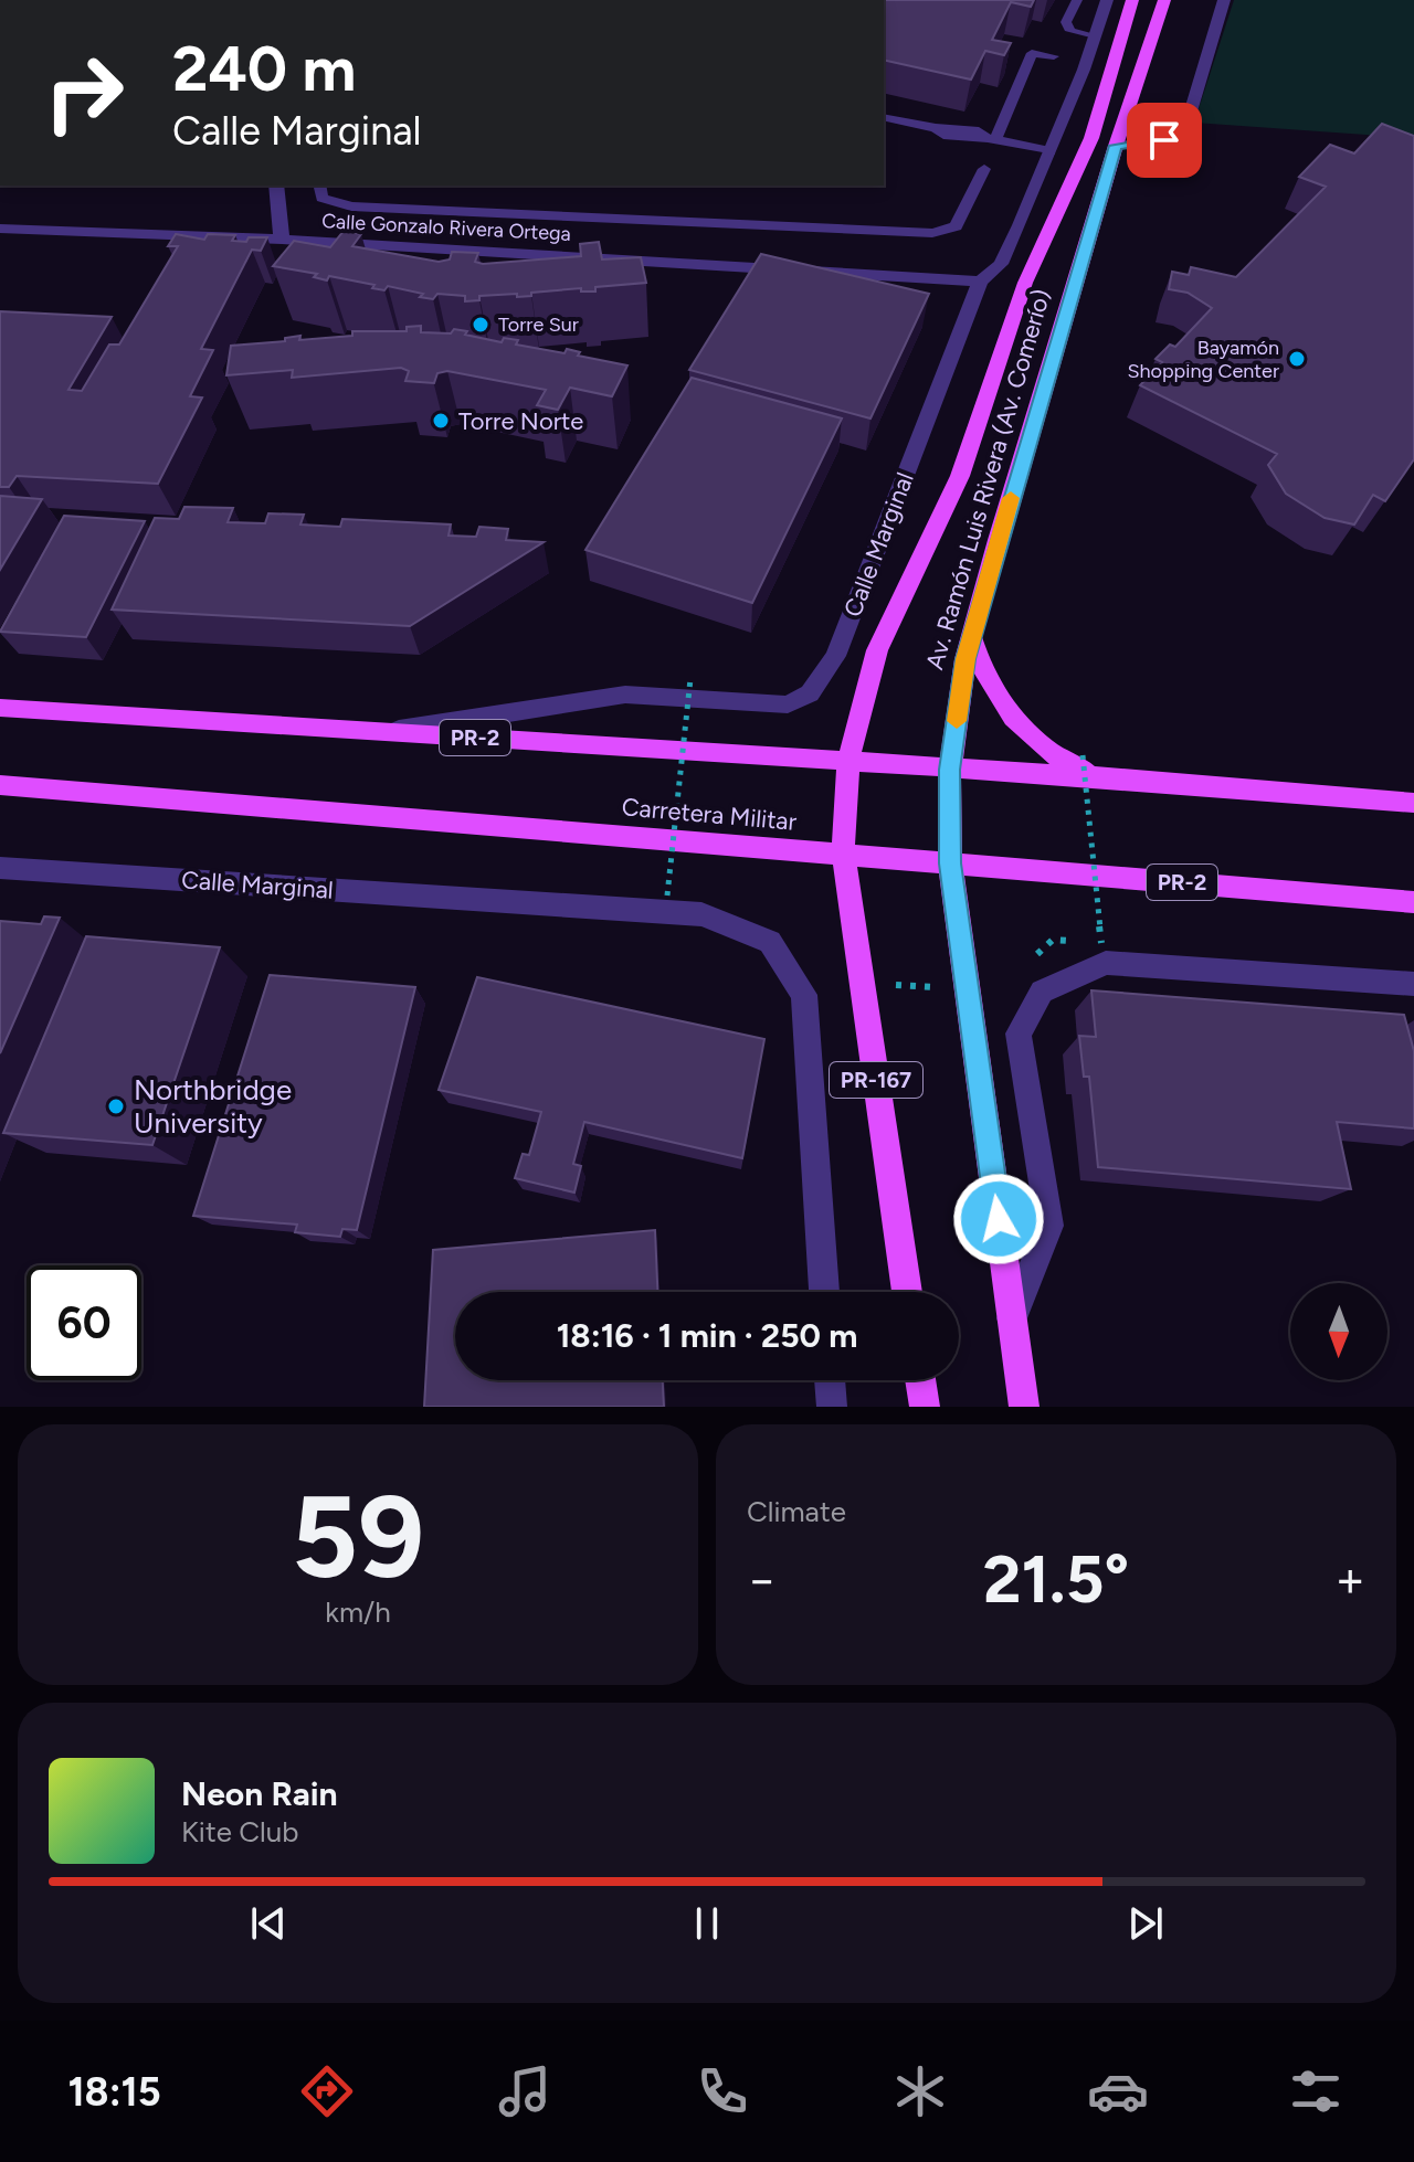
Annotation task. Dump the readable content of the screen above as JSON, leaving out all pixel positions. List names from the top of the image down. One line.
{"streets":{"main road":["Av. Ramón Luis Rivera (Av. Comerío)","PR-2","Carretera Militar","PR-167"],"street":["Calle Gonzalo Rivera Ortega","Calle Marginal"]},"crossings":[["Calle Gonzalo Rivera Ortega","Calle Marginal"],["Av. Ramón Luis Rivera (Av. Comerío)","PR-2"],["Av. Ramón Luis Rivera (Av. Comerío)","Carretera Militar"],["Calle Marginal","PR-2"]],"places":["Torre Sur","Bayamón Shopping Center","Torre Norte","Northbridge University"],"north":"bottom","page":{"turn":["240 m","Calle Marginal"],"limit":"60","trip":"18:16 · 1 min · 250 m","tile":[["59","km/h"],"Climate"],"heat":["−","21.5°","+"],"song":["Neon Rain","Kite Club"],"tabs":"18:15"}}
